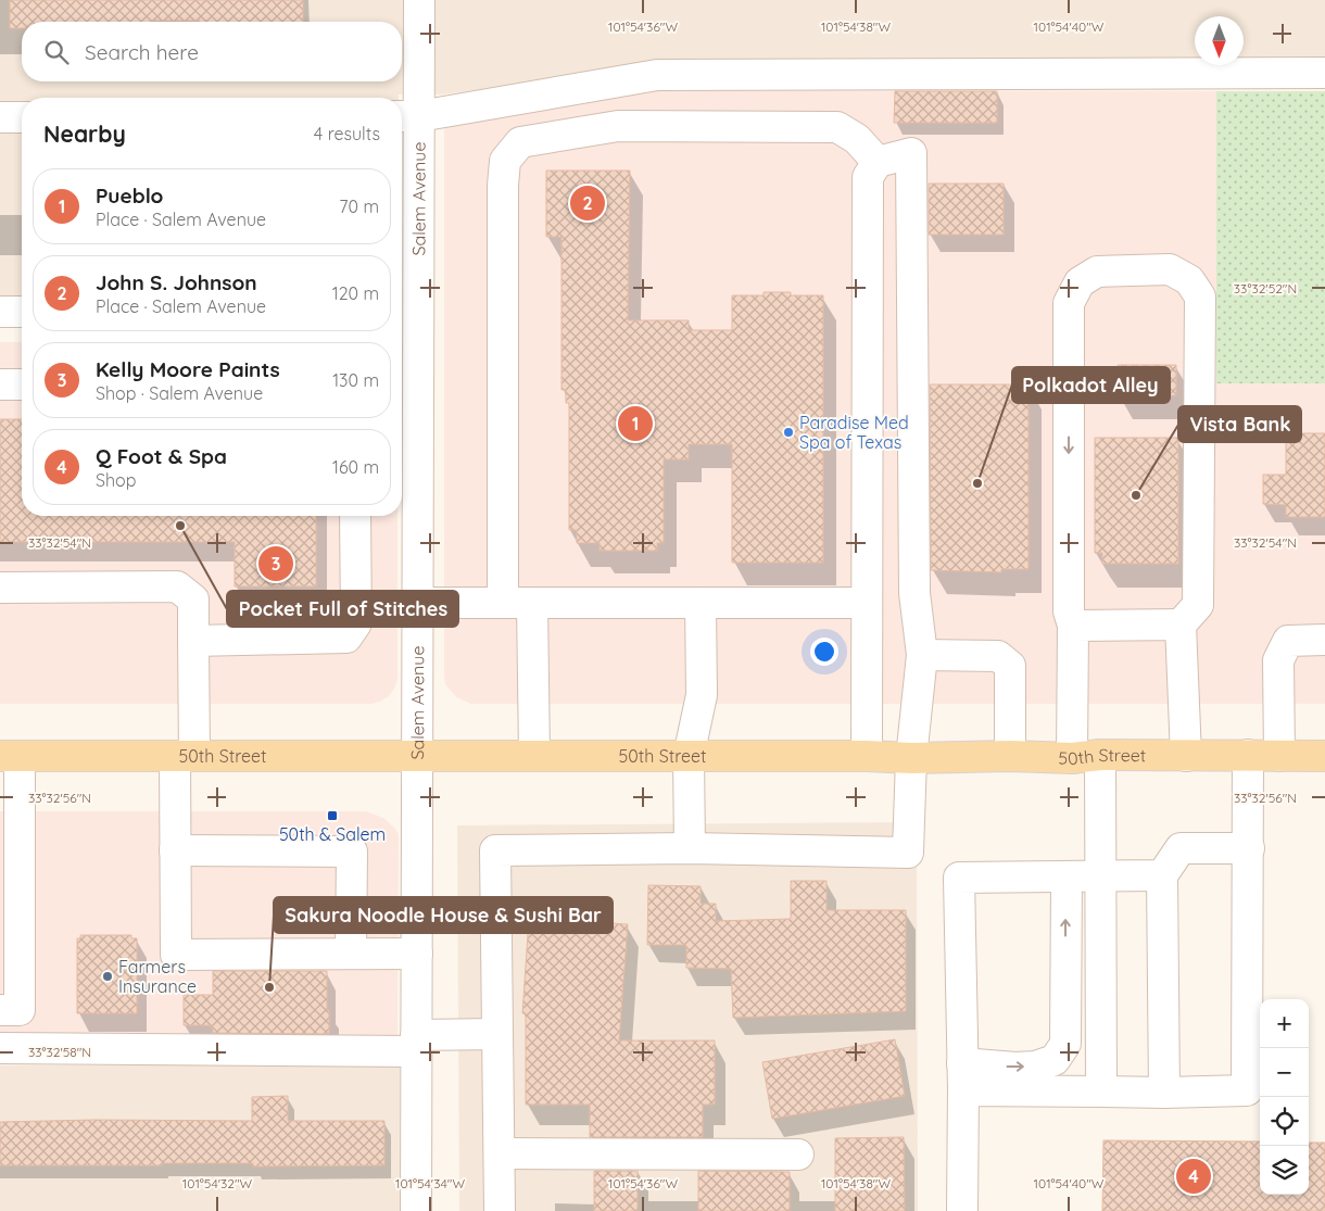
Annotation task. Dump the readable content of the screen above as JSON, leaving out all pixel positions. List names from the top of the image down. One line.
{"streets":{"main road":["50th Street"],"street":["Salem Avenue"]},"crossings":[["Salem Avenue","50th Street"]],"places":{"other":["Paradise Med Spa of Texas","Polkadot Alley","Vista Bank","Pocket Full of Stitches","Farmers Insurance","Sakura Noodle House & Sushi Bar"],"transit":["50th & Salem"]},"north":"bottom","page":{"search":"Search here","heading":["Nearby","4 results"],"list":[{"mark":"1","name":"Pueblo","note":"Place · Salem Avenue","value":"70 m"},{"mark":"2","name":"John S. Johnson","note":"Place · Salem Avenue","value":"120 m"},{"mark":"3","name":"Kelly Moore Paints","note":"Shop · Salem Avenue","value":"130 m"},{"mark":"4","name":"Q Foot & Spa","note":"Shop","value":"160 m"}],"pins":["2","1","3","4"],"map_buttons":["+","−"]},"coordinates":["101°54'36\"W","101°54'38\"W","101°54'40\"W","33°32'52\"N","33°32'54\"N","33°32'56\"N","33°32'58\"N","101°54'32\"W","101°54'34\"W"]}
